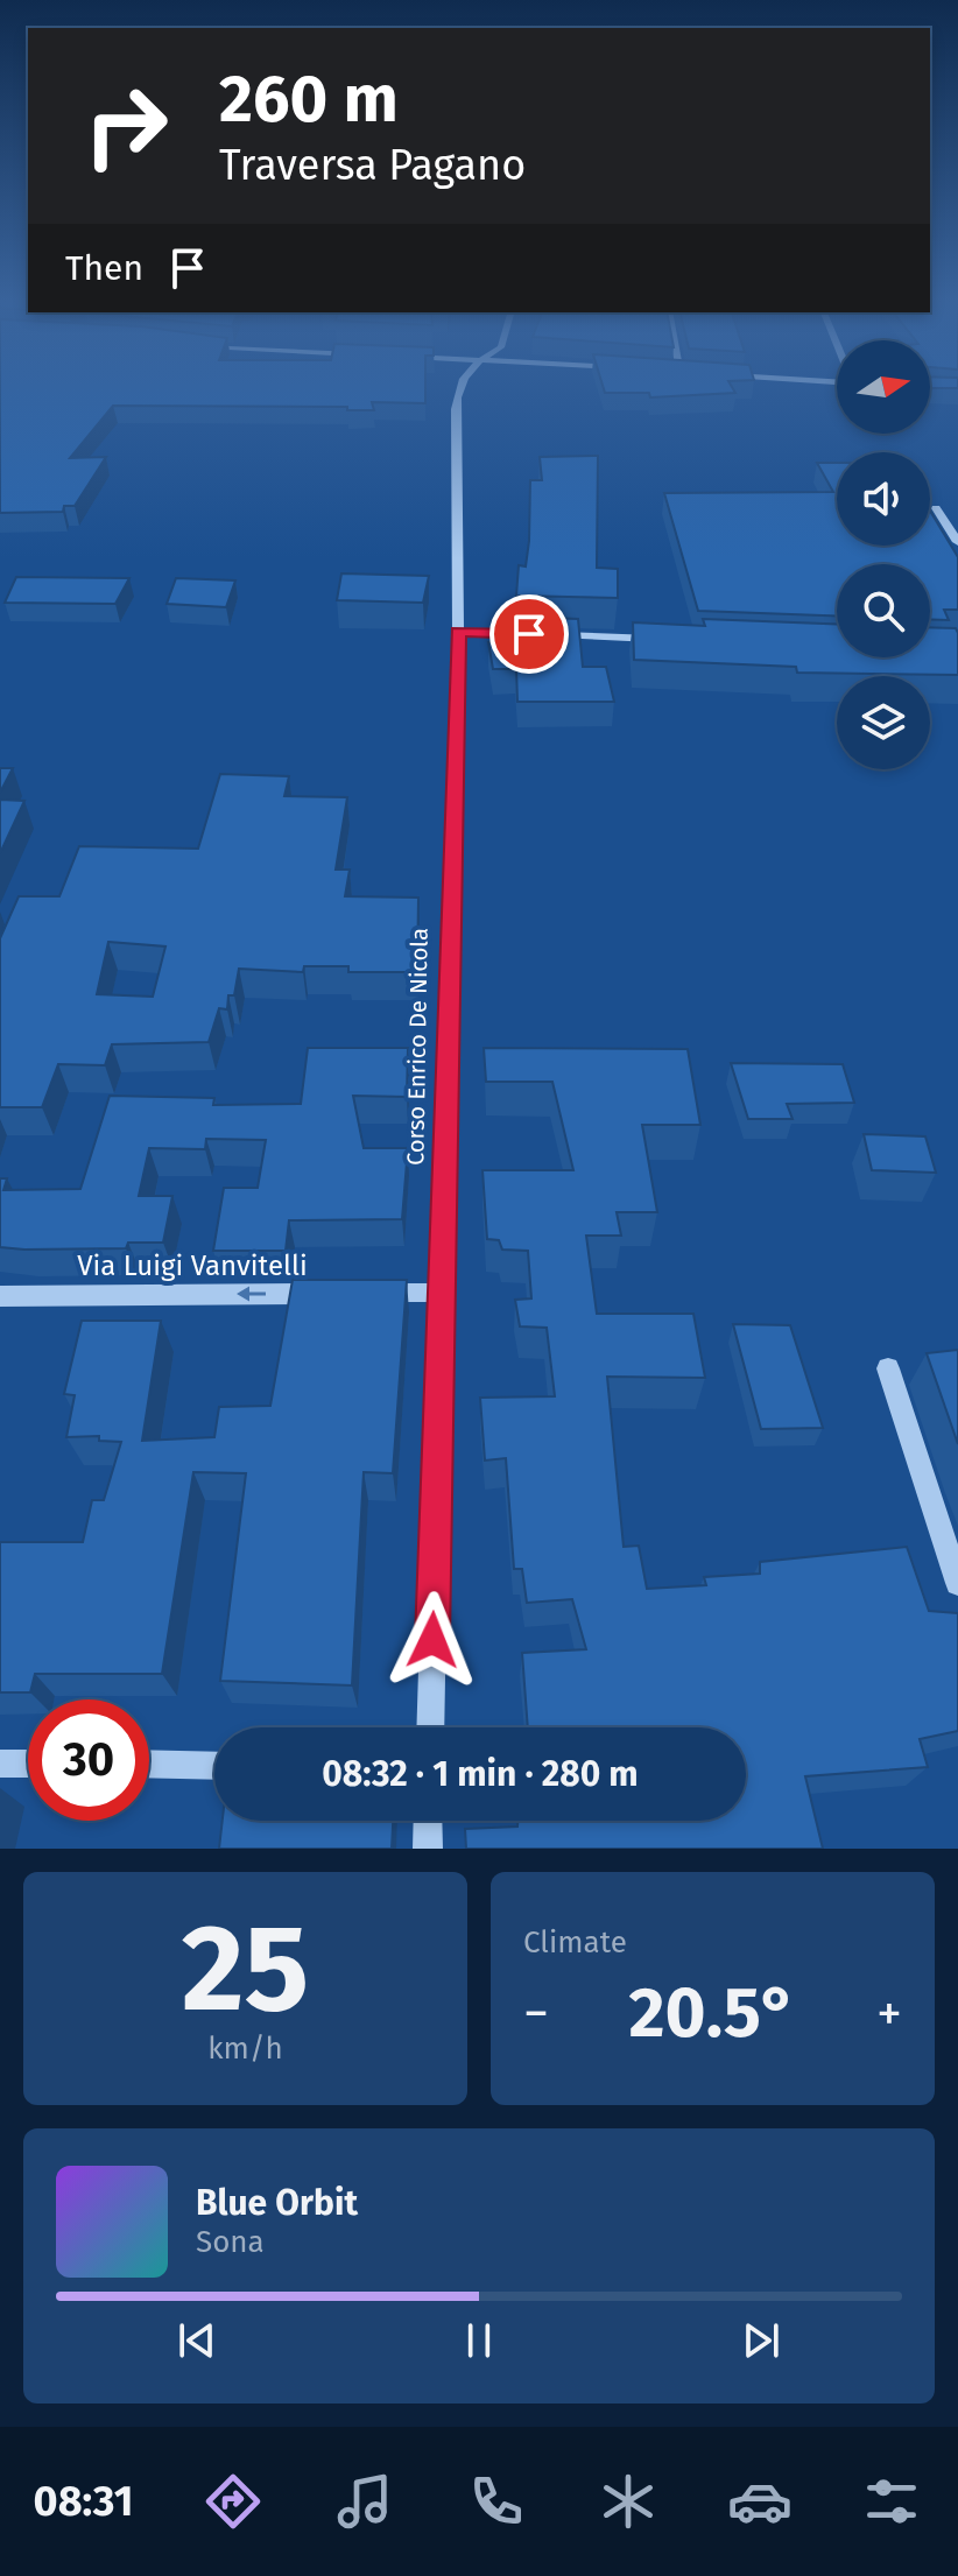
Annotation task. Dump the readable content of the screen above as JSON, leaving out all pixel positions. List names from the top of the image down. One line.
{"streets":{"street":["Corso Enrico De Nicola","Via Luigi Vanvitelli"]},"one_way":["Via Luigi Vanvitelli"],"north":"right","page":{"turn":["260 m","Traversa Pagano"],"then":"Then","limit":"30","trip":"08:32 · 1 min · 280 m","tile":[["25","km/h"],"Climate"],"heat":["−","20.5°","+"],"song":["Blue Orbit","Sona"],"tabs":"08:31"}}
